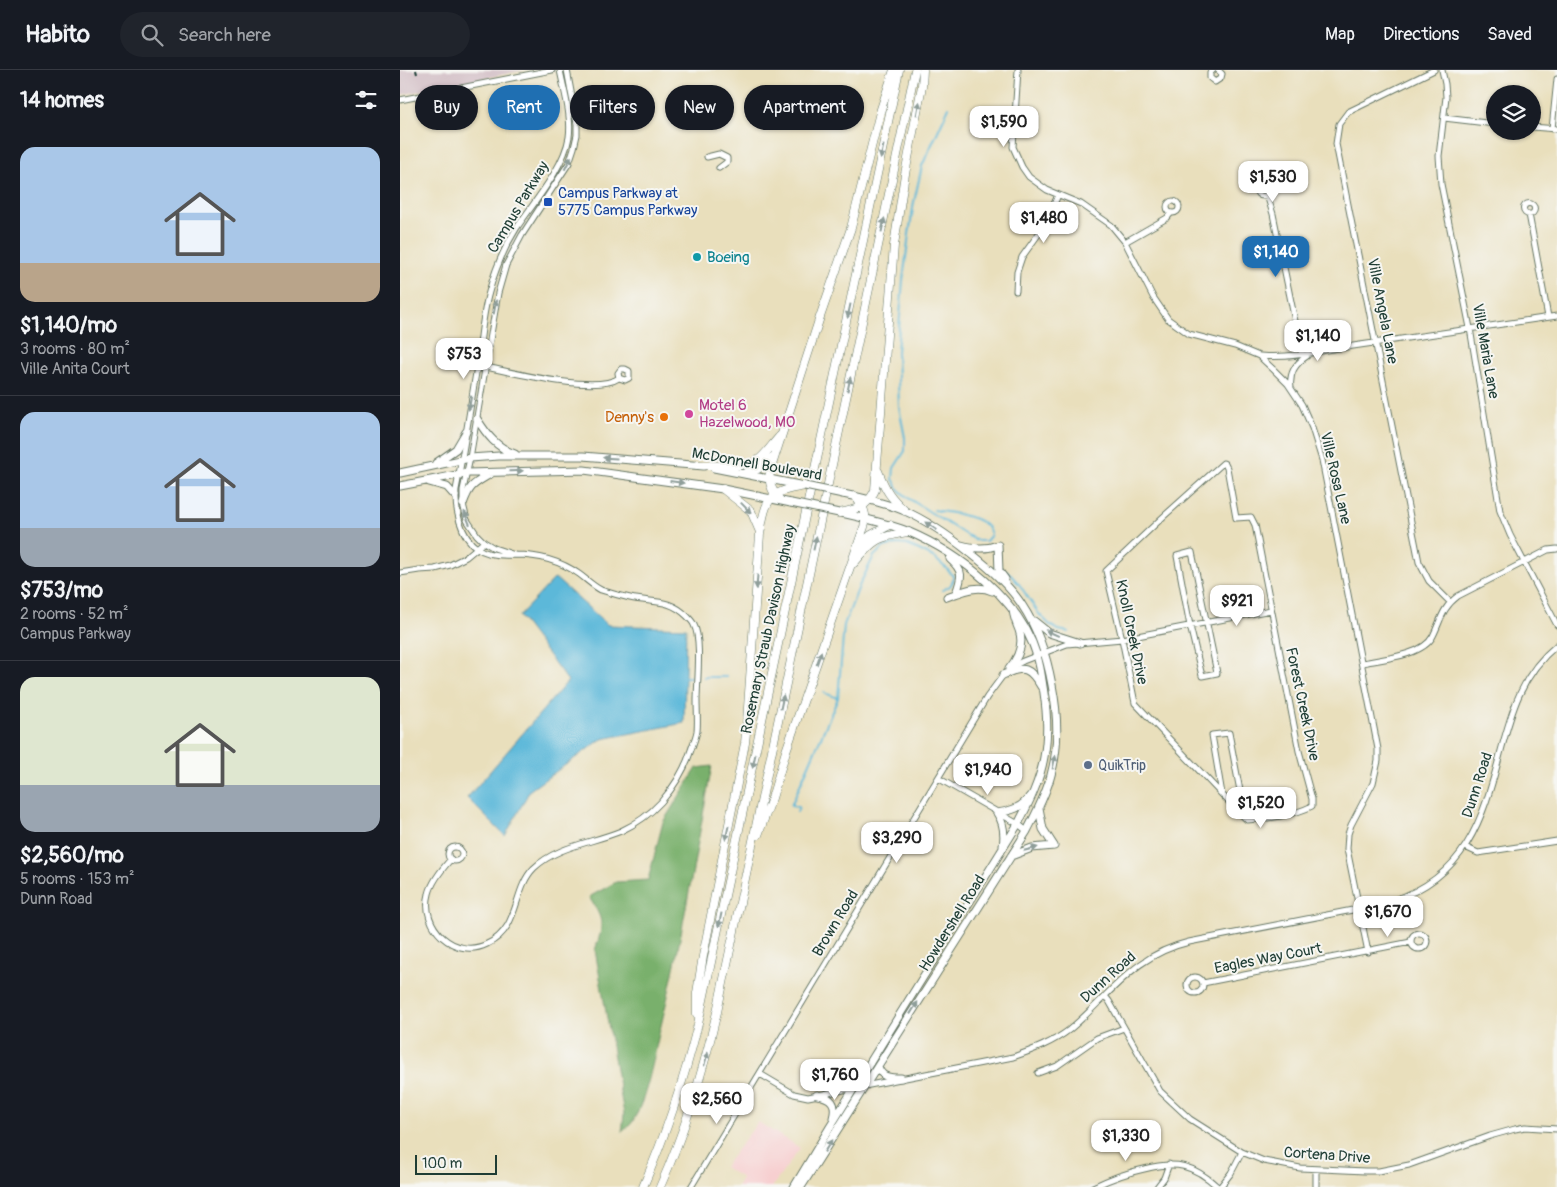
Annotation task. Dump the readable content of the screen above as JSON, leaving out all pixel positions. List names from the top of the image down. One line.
{"streets":{"highway":["Rosemary Straub Davison Highway"],"main road":["McDonnell Boulevard","Howdershell Road"],"street":["Campus Parkway","Ville Angela Lane","Ville Maria Lane","Ville Rosa Lane","Knoll Creek Drive","Forest Creek Drive","Dunn Road","Brown Road","Eagles Way Court","Cortena Drive"]},"crossings":[["Campus Parkway","McDonnell Boulevard"],["McDonnell Boulevard","Brown Road"],["McDonnell Boulevard","Howdershell Road"],["Ville Rosa Lane","Dunn Road"],["Knoll Creek Drive","Forest Creek Drive"],["Knoll Creek Drive","Brown Road"],["Forest Creek Drive","Brown Road"],["Dunn Road","Brown Road"],["Dunn Road","Howdershell Road"],["Dunn Road","Cortena Drive"],["Brown Road","Howdershell Road"]],"places":{"transit":["Campus Parkway at 5775 Campus Parkway"],"other":["Boeing","Motel 6 Hazelwood, MO","Denny's","QuikTrip"]},"scale_bar":"100 m","page":{"header":"Habito","search":"Search here","nav":["Map","Directions","Saved"],"heading":"14 homes","chip":["Buy","Rent","Filters","New","Apartment"],"price":["$1,590","$1,530","$1,480","$1,140","$1,140","$753","$921","$1,940","$1,520","$3,290","$1,670","$1,760","$2,560","$1,330"],"list":[{"name":"$1,140/mo","note":"3 rooms · 80 m² · Ville Anita Court"},{"name":"$753/mo","note":"2 rooms · 52 m² · Campus Parkway"},{"name":"$2,560/mo","note":"5 rooms · 153 m² · Dunn Road"}],"scale":"100 m"}}
